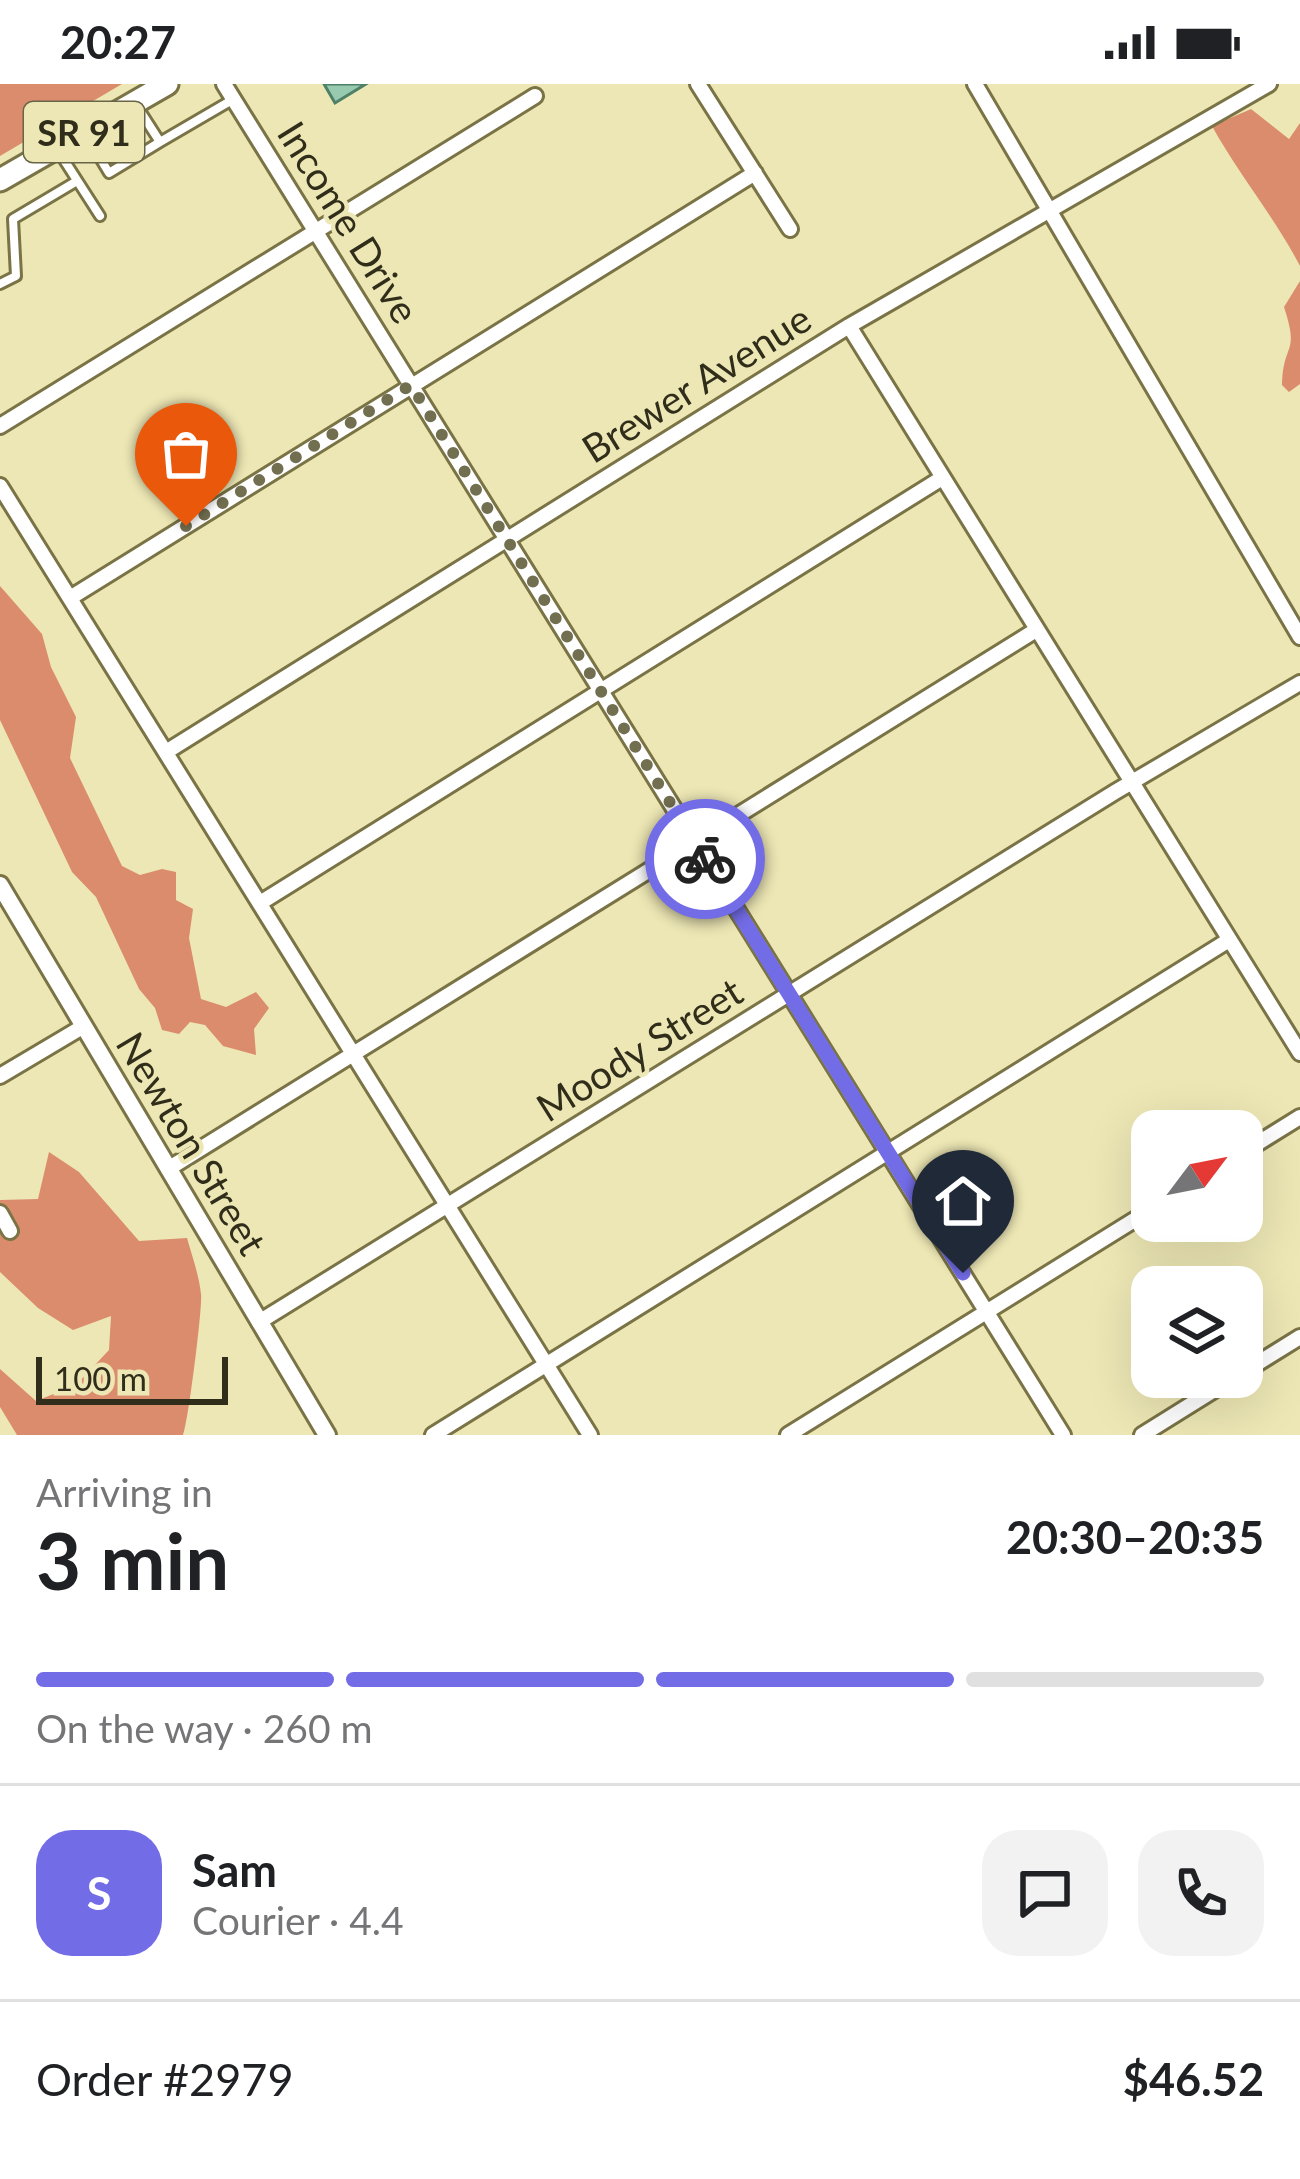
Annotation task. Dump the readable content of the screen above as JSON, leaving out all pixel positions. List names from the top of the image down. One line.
{"streets":{"main road":["SR 91"],"street":["Income Drive","Brewer Avenue","Moody Street","Newton Street"]},"crossings":[["Income Drive","Brewer Avenue"],["Income Drive","Moody Street"],["Moody Street","Newton Street"]],"scale_bar":"100 m","north":"top right","page":{"status":"20:27","scale":"100 m","heading":["3 min","Arriving in","20:30–20:35"],"panel":["Sam","Courier · 4.4","Order #2979","$46.52"],"bar":"On the way · 260 m","round":"S"}}
